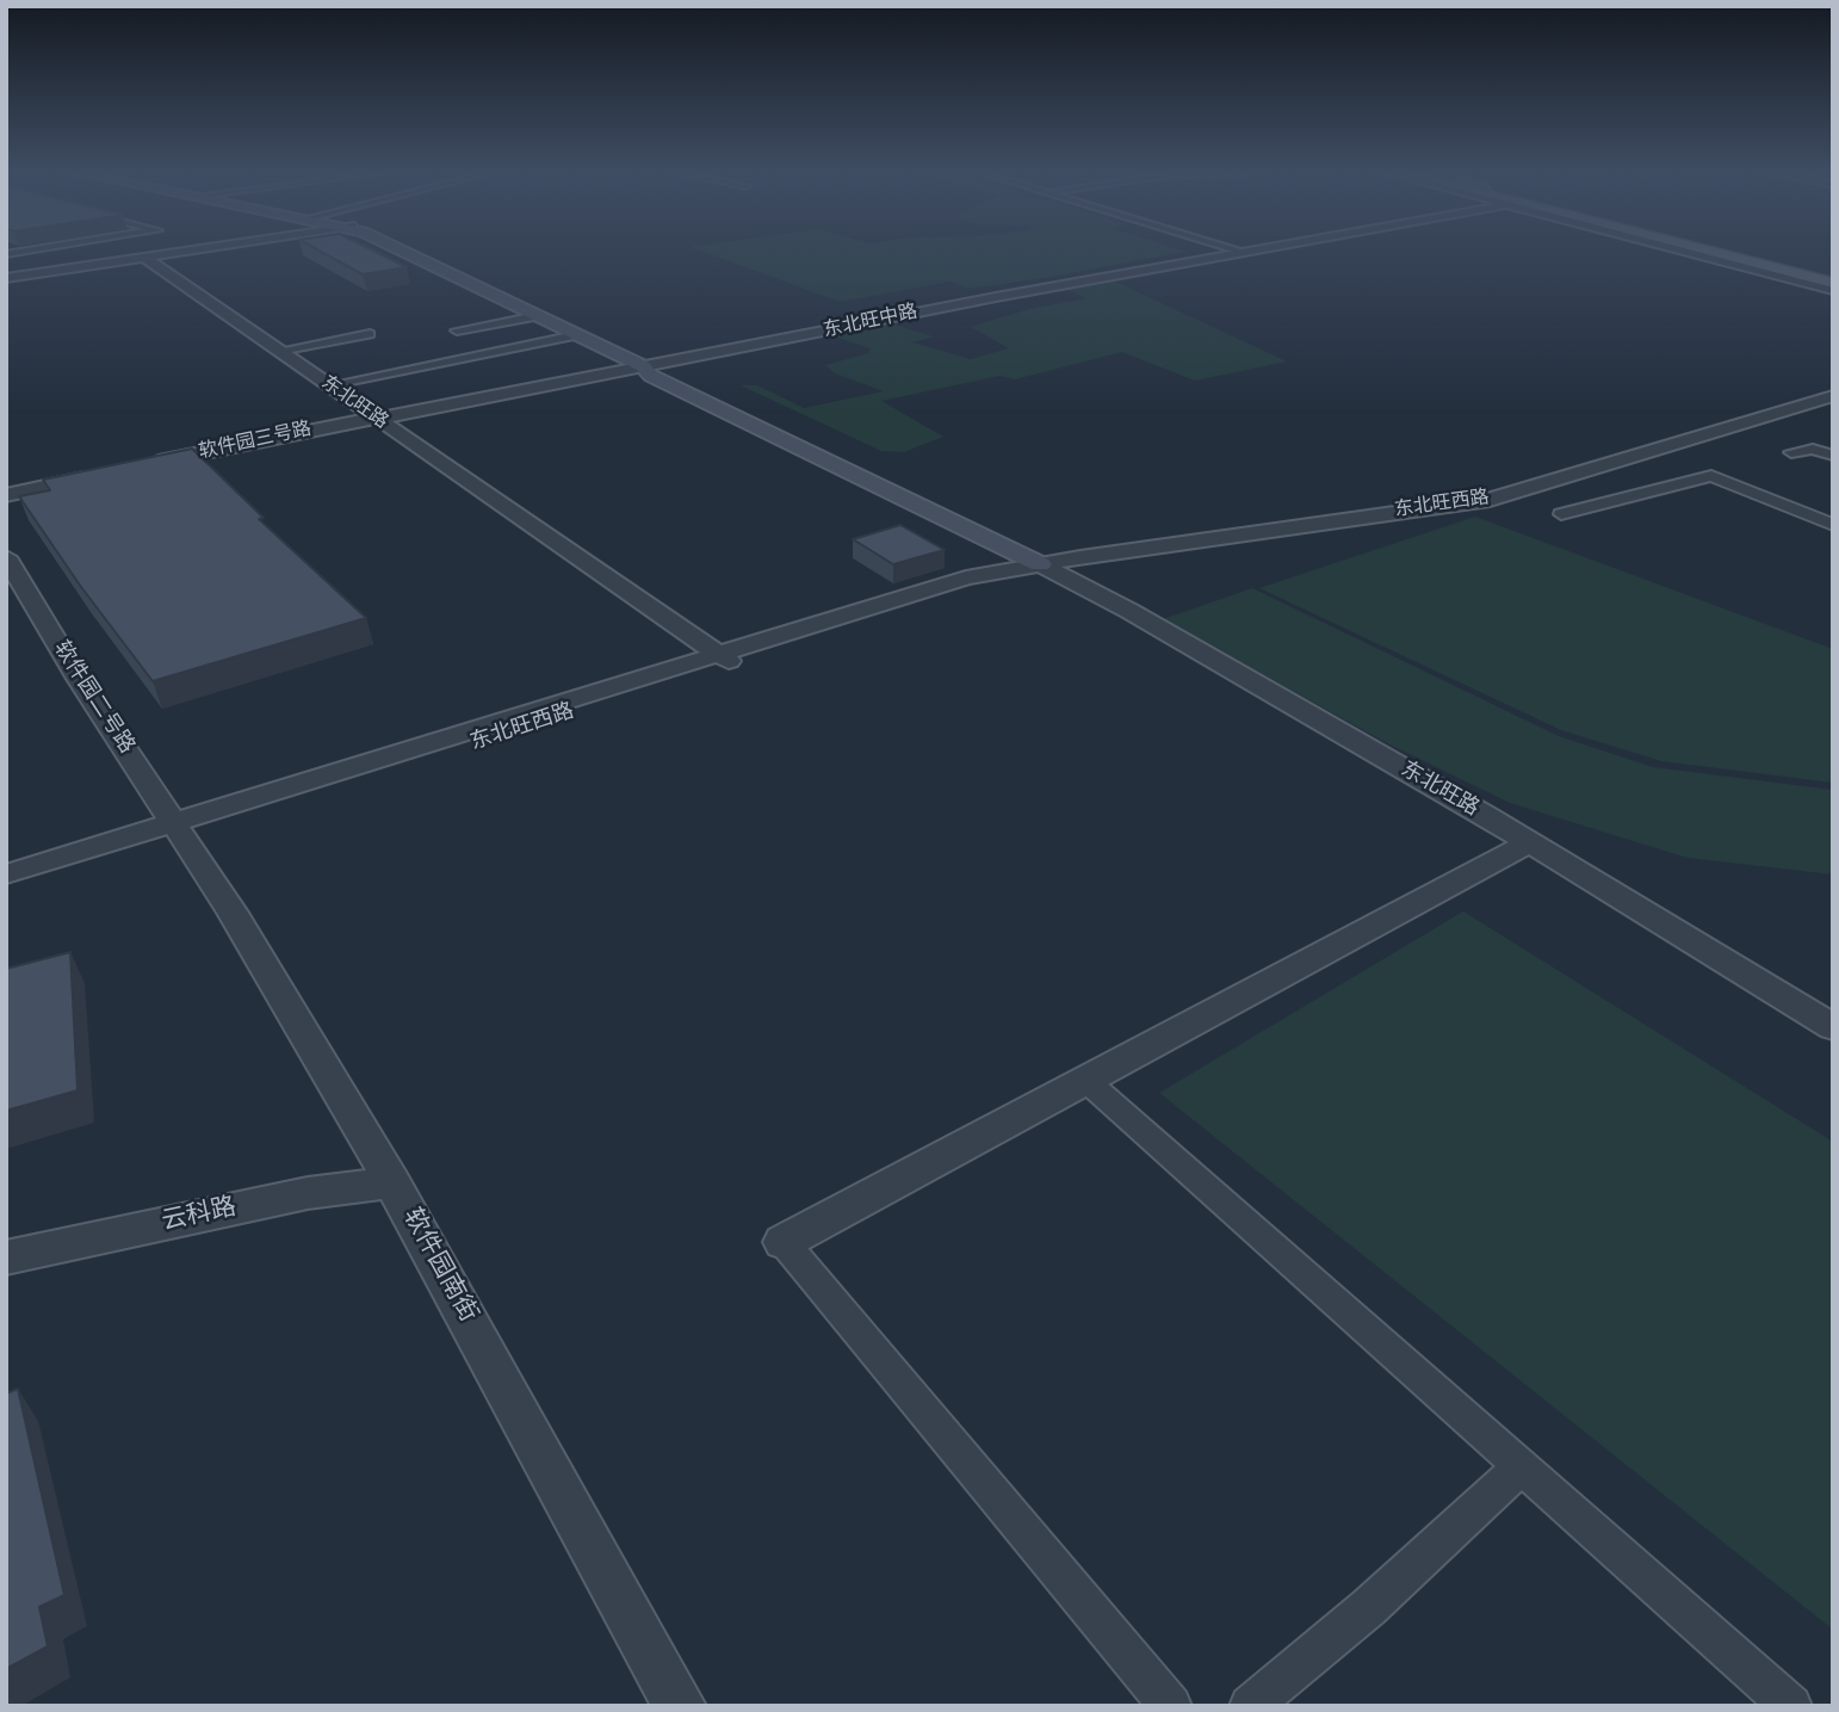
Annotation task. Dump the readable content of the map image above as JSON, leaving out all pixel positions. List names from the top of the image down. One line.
{"streets":{"main road":["东北旺路"],"street":["东北旺中路","软件园三号路","东北旺西路","软件园二号路","云科路","软件园南街"]},"crossings":[["东北旺中路","东北旺路"],["东北旺中路","软件园三号路"],["东北旺路","软件园三号路"],["东北旺路","东北旺西路"],["东北旺西路","软件园二号路"],["东北旺西路","软件园南街"],["软件园二号路","软件园南街"],["云科路","软件园南街"]]}
